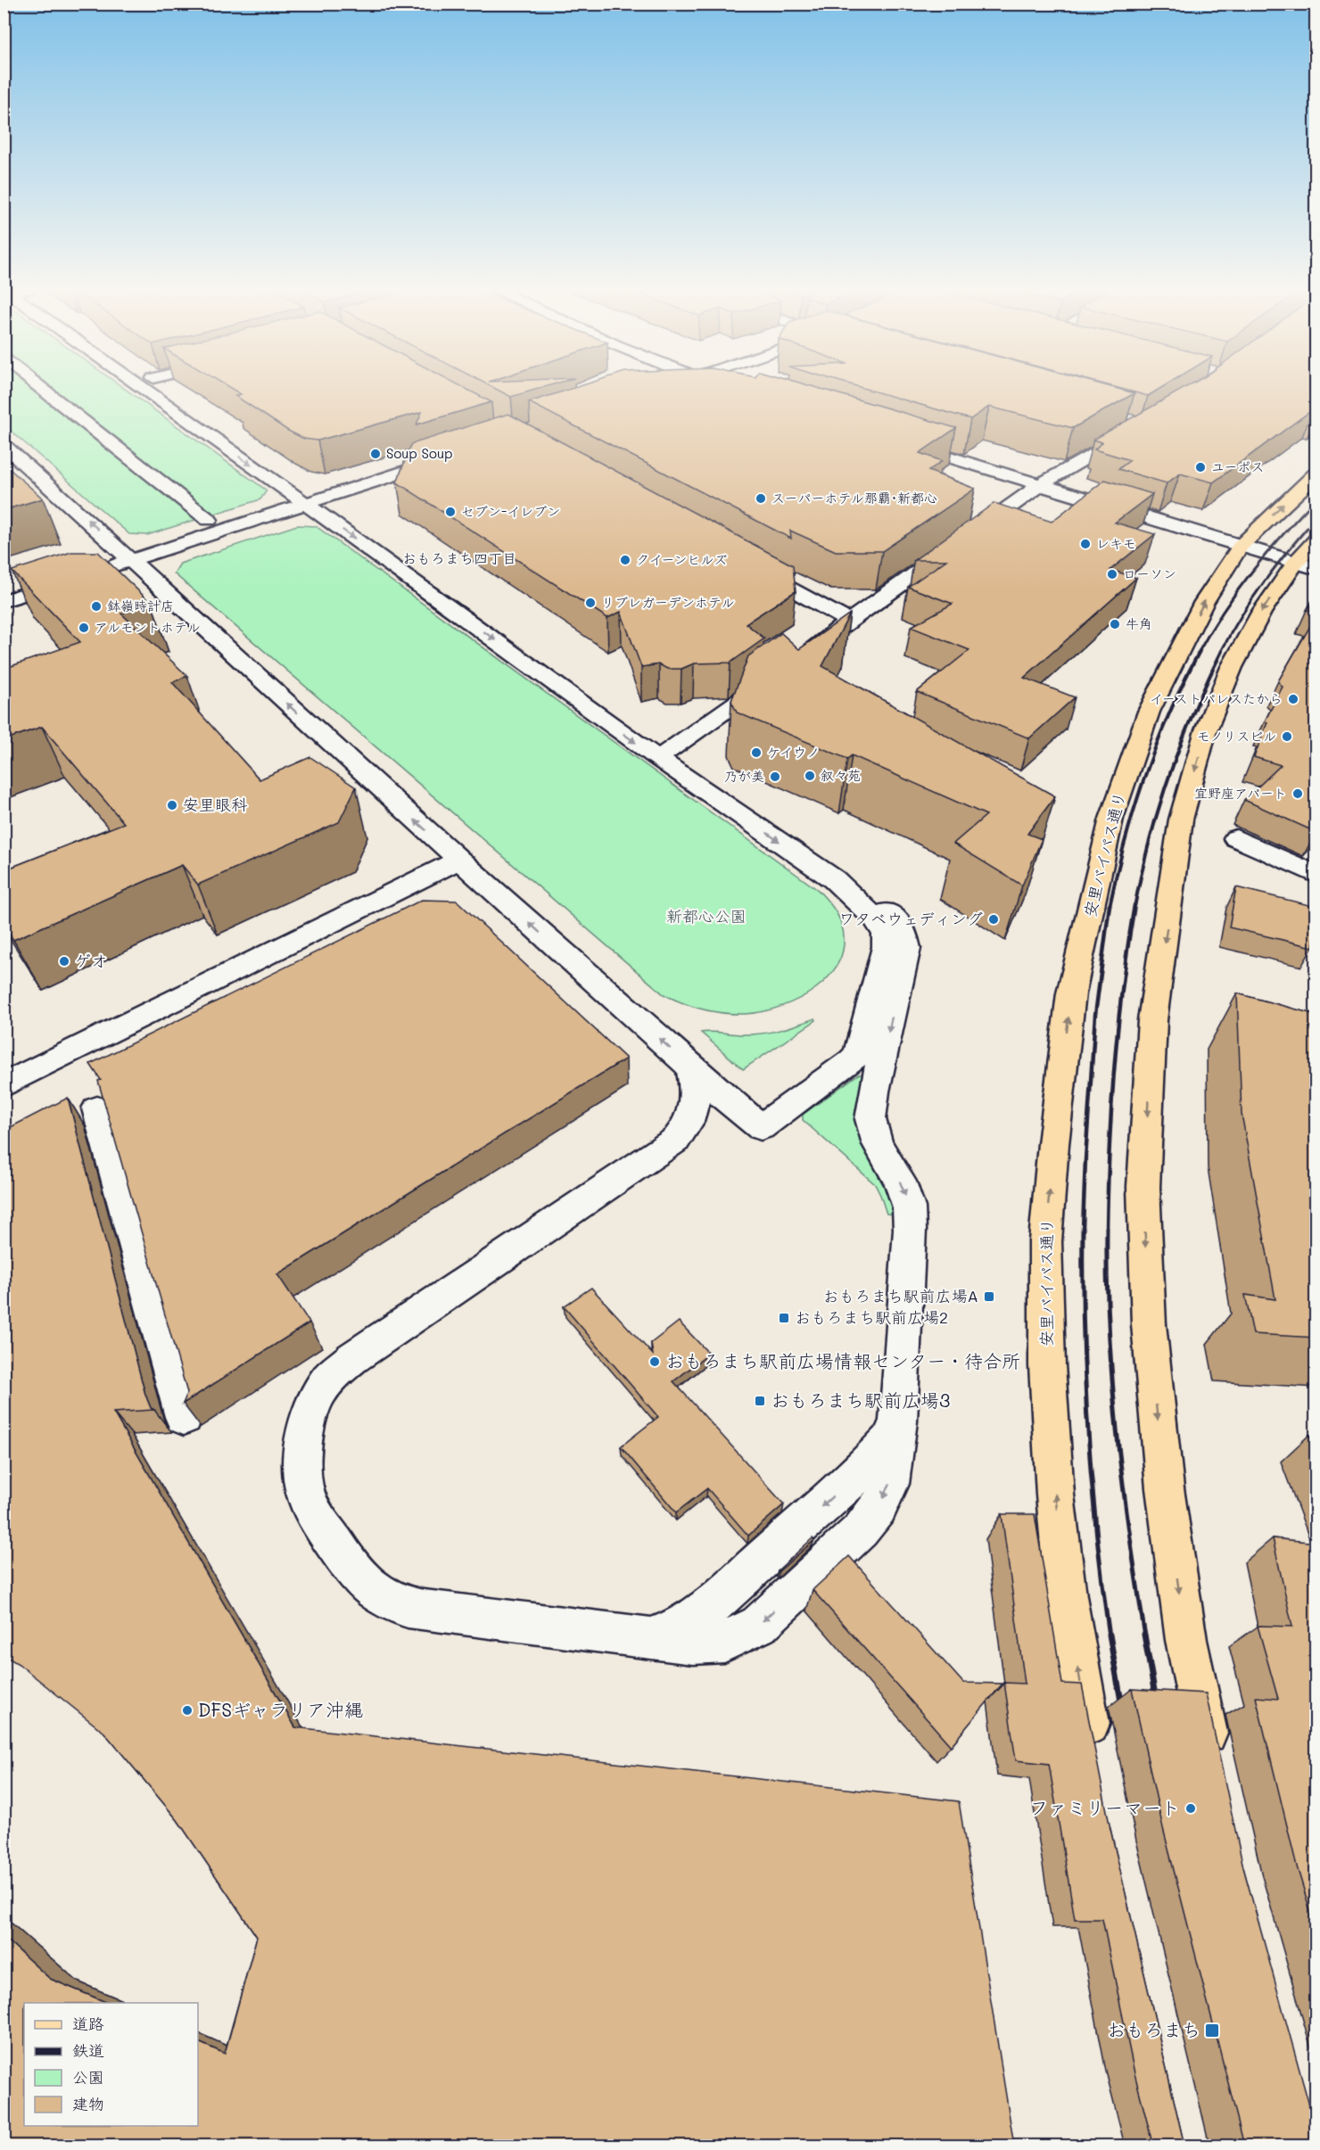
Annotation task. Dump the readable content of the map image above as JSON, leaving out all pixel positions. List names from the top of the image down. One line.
{"streets":{"main road":["安里バイパス通り"]},"districts":["おもろまち四丁目"],"parks":["新都心公園"],"places":{"other":["Soup Soup","ユーポス","スーパーホテル那覇･新都心","セブン-イレブン","レキモ","クイーンヒルズ","ローソン","リブレガーデンホテル","鉢嶺時計店","牛角","アルモントホテル","イーストパレスたから","モノリスビル","ケイウノ","叙々苑","乃が美","宜野座アパート","安里眼科","ワタベウェディング","ゲオ","おもろまち駅前広場情報センター・待合所","DFSギャラリア沖縄","ファミリーマート"],"transit":["おもろまち駅前広場A","おもろまち駅前広場2","おもろまち駅前広場3","おもろまち"]},"legend":["道路","鉄道","公園","建物"]}
